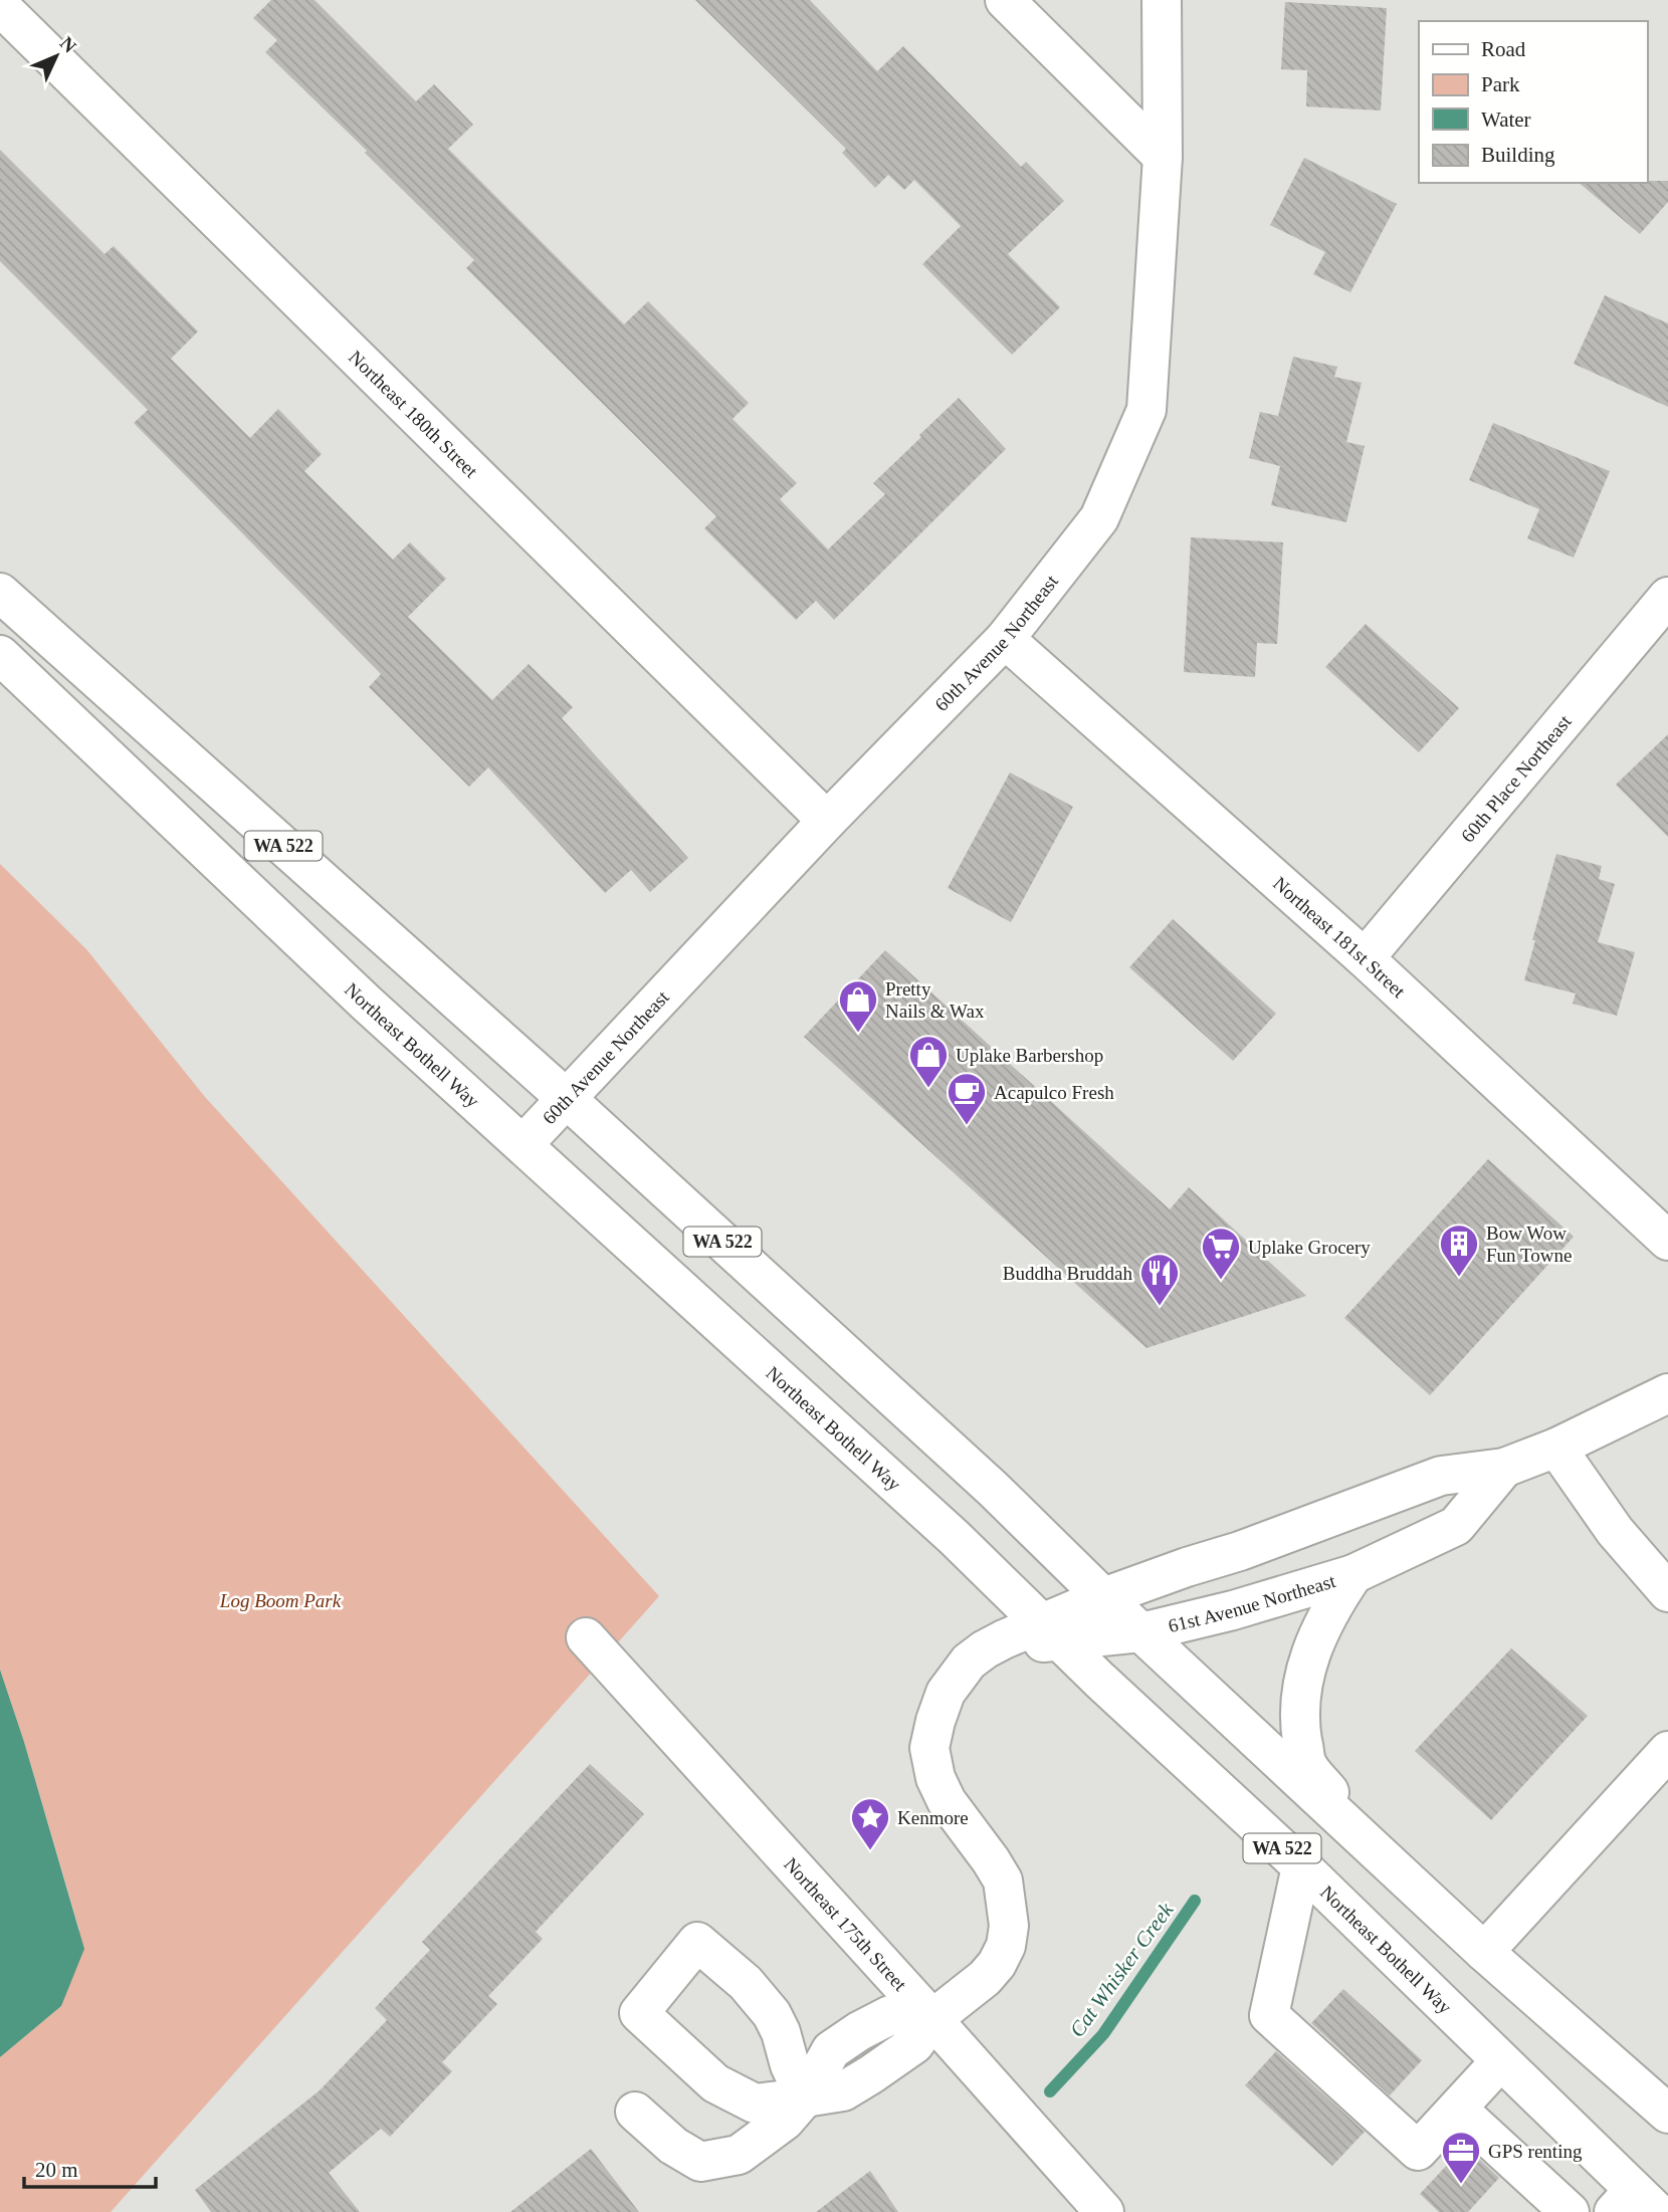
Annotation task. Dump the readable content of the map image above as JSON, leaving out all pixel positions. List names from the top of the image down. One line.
{"streets":{"main road":["Northeast 180th Street","60th Avenue Northeast","60th Place Northeast","WA 522","Northeast 181st Street","Northeast Bothell Way","61st Avenue Northeast","Northeast 175th Street"]},"crossings":[["Northeast 180th Street","60th Avenue Northeast"],["60th Avenue Northeast","WA 522"],["60th Avenue Northeast","Northeast 181st Street"],["60th Avenue Northeast","Northeast Bothell Way"],["60th Place Northeast","Northeast 181st Street"],["WA 522","61st Avenue Northeast"],["Northeast Bothell Way","61st Avenue Northeast"],["61st Avenue Northeast","Northeast 175th Street"]],"water":["Cat Whisker Creek"],"parks":["Log Boom Park"],"places":{"shop":["Pretty Nails & Wax","Uplake Barbershop"],"cafe":["Acapulco Fresh"],"building":["Bow Wow Fun Towne"],"supermarket":["Uplake Grocery"],"restaurant":["Buddha Bruddah"],"place":["Kenmore"],"office":["GPS renting"]},"legend":["Road","Park","Water","Building"],"scale_bar":"20 m","north":"top right"}
